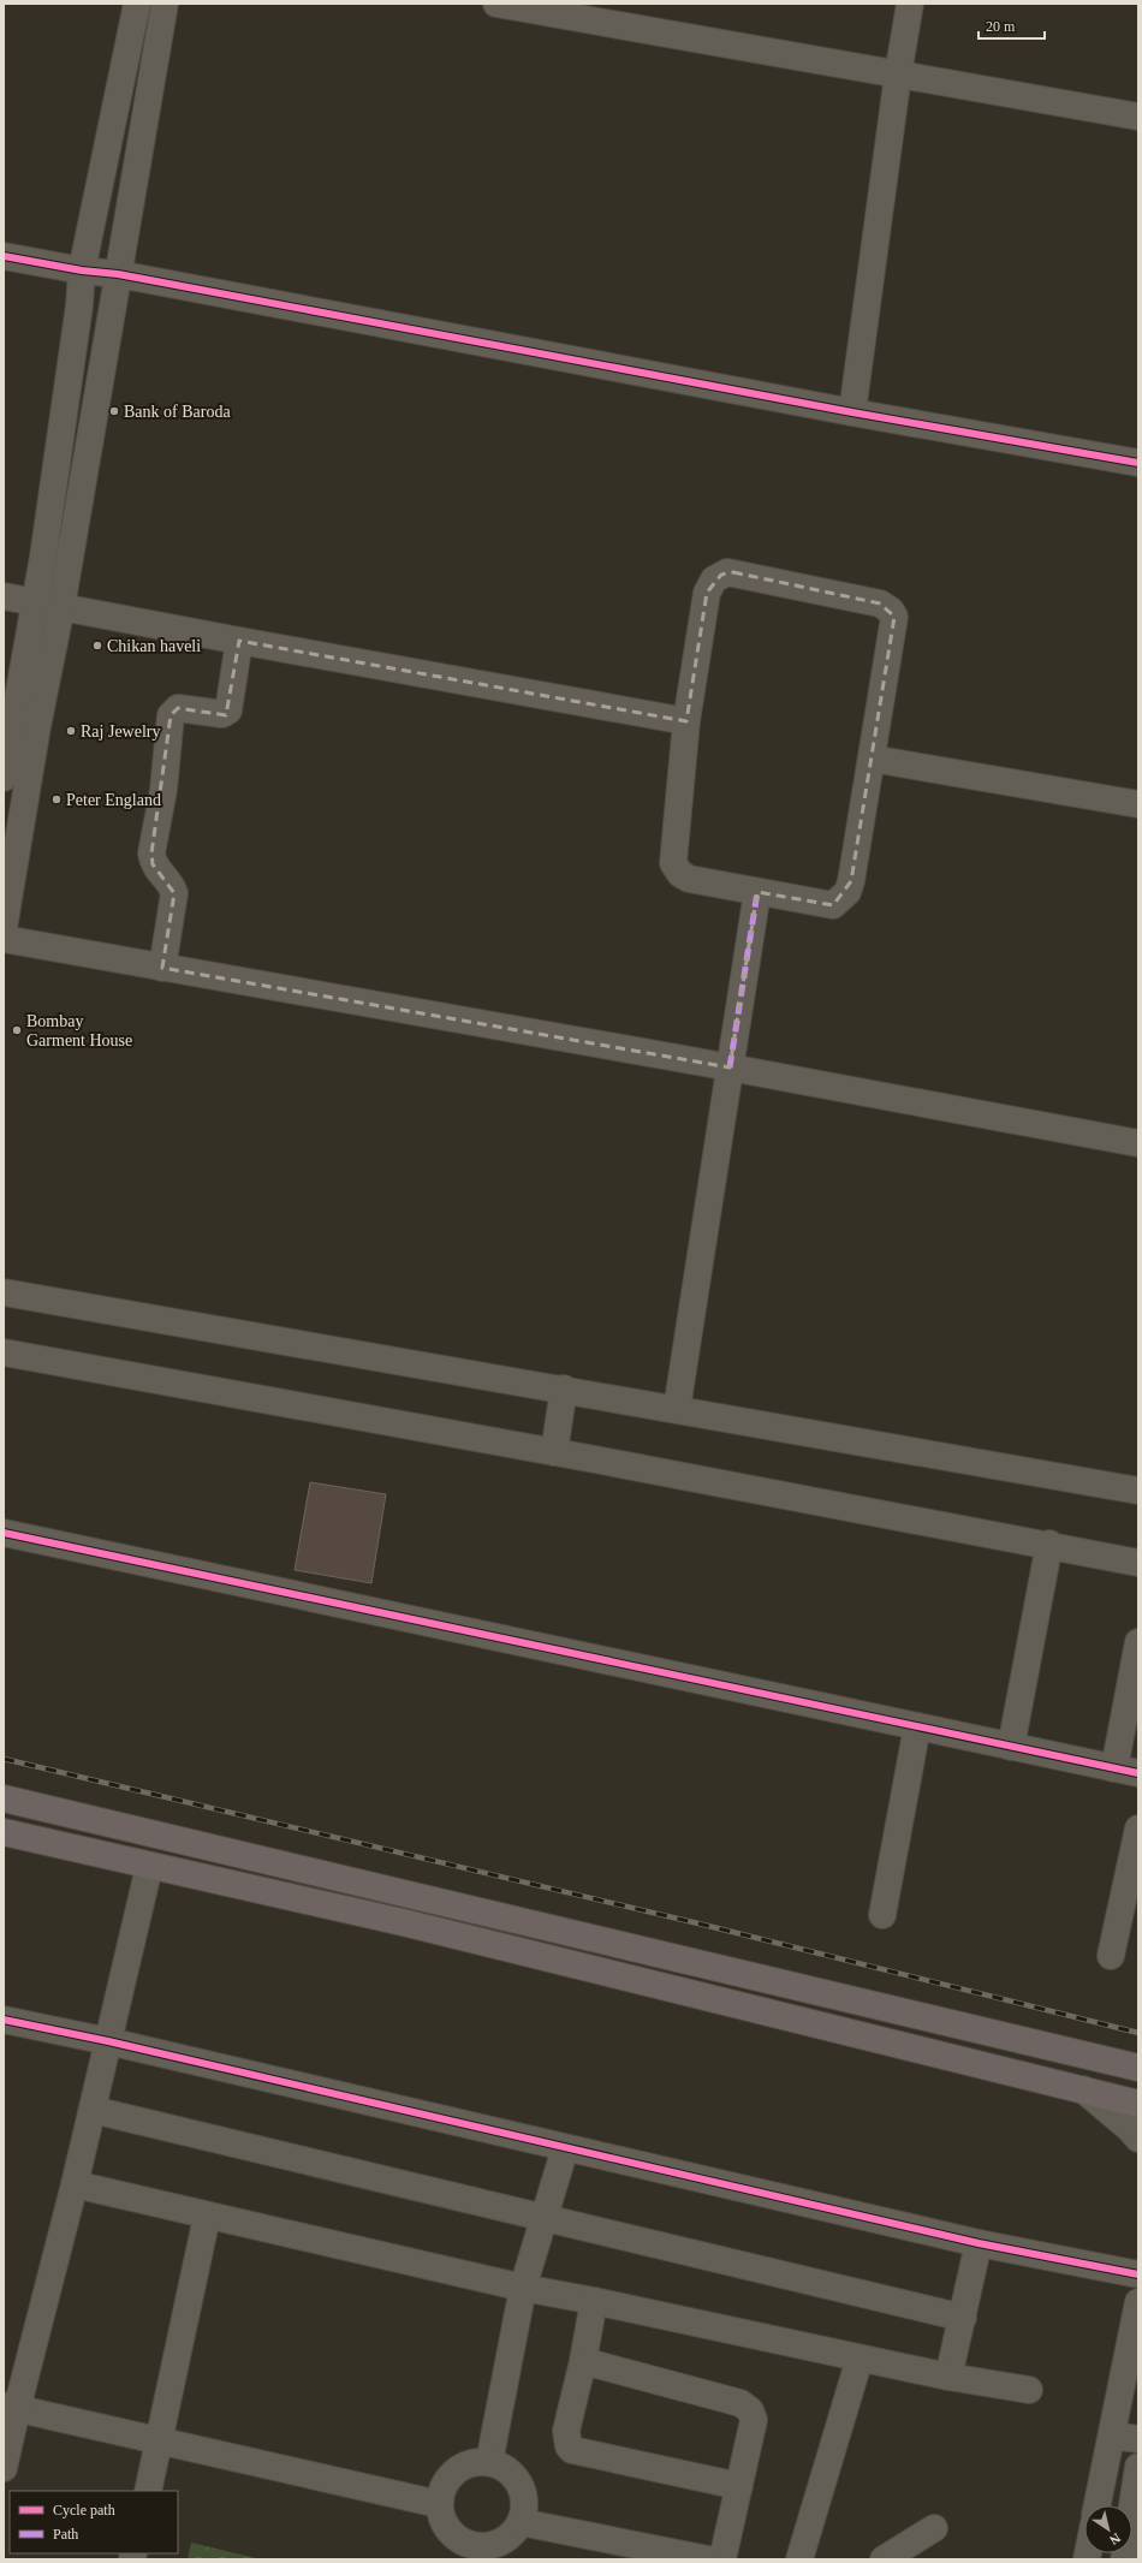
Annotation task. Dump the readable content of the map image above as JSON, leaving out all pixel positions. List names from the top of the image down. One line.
{"places":["Bank of Baroda","Chikan haveli","Raj Jewelry","Peter England","Bombay Garment House"],"legend":["Cycle path","Path"],"scale_bar":"20 m","north":"bottom right"}
